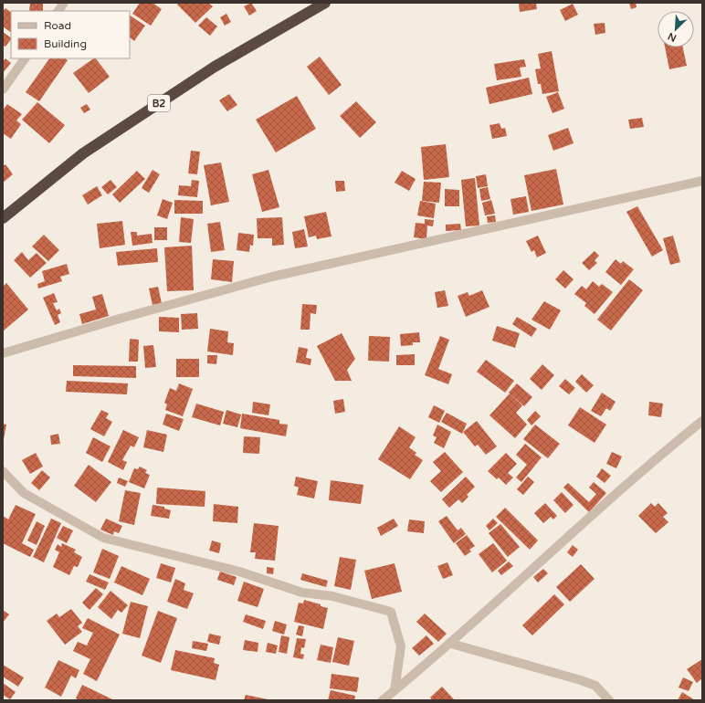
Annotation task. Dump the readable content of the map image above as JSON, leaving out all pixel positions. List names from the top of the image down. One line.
{"streets":{"highway":["B2"]},"legend":["Road","Building"],"north":"bottom left"}
